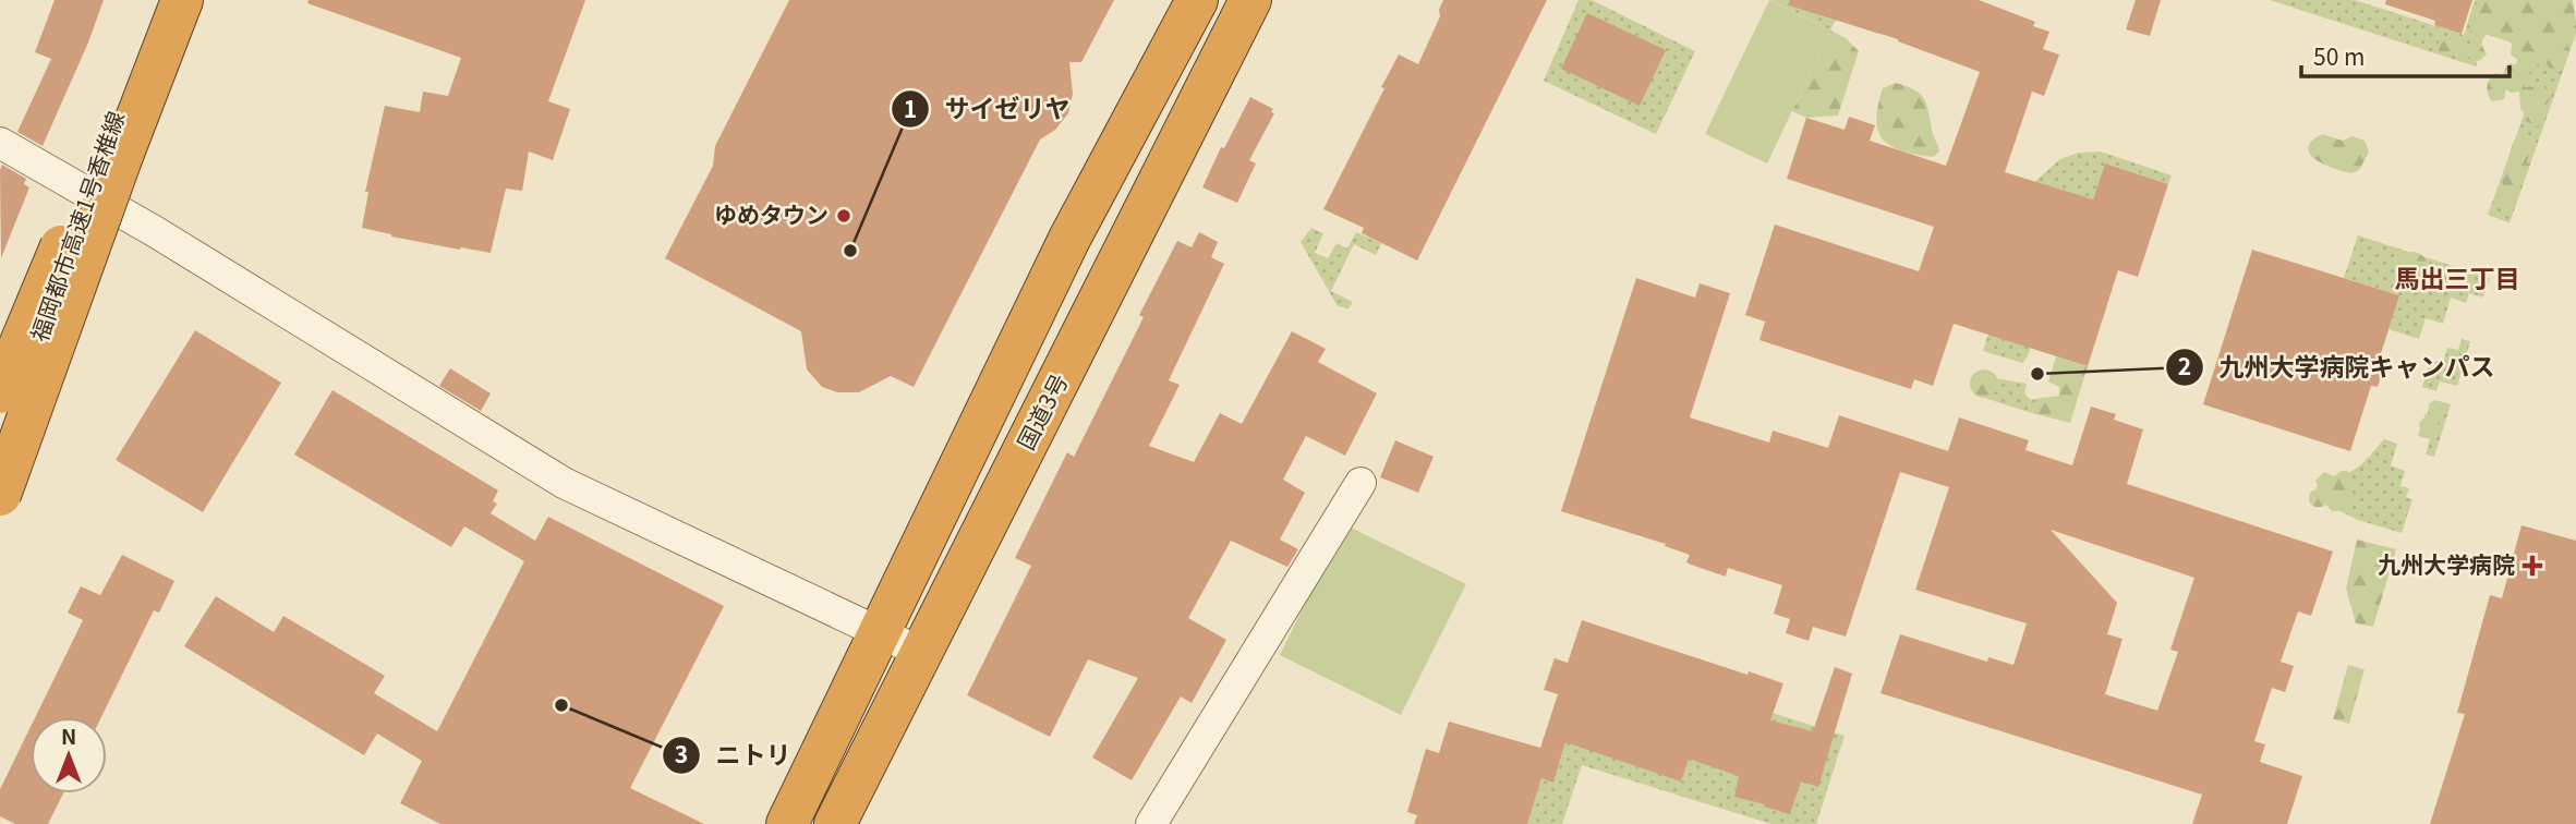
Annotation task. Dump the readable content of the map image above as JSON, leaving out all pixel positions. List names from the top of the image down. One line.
{"streets":{"highway":["福岡都市高速1号香椎線","国道3号"]},"districts":["馬出三丁目"],"places":{"other":["ゆめタウン","サイゼリヤ","九州大学病院キャンパス","ニトリ"],"health":["九州大学病院"]},"scale_bar":"50 m","north":"top"}
